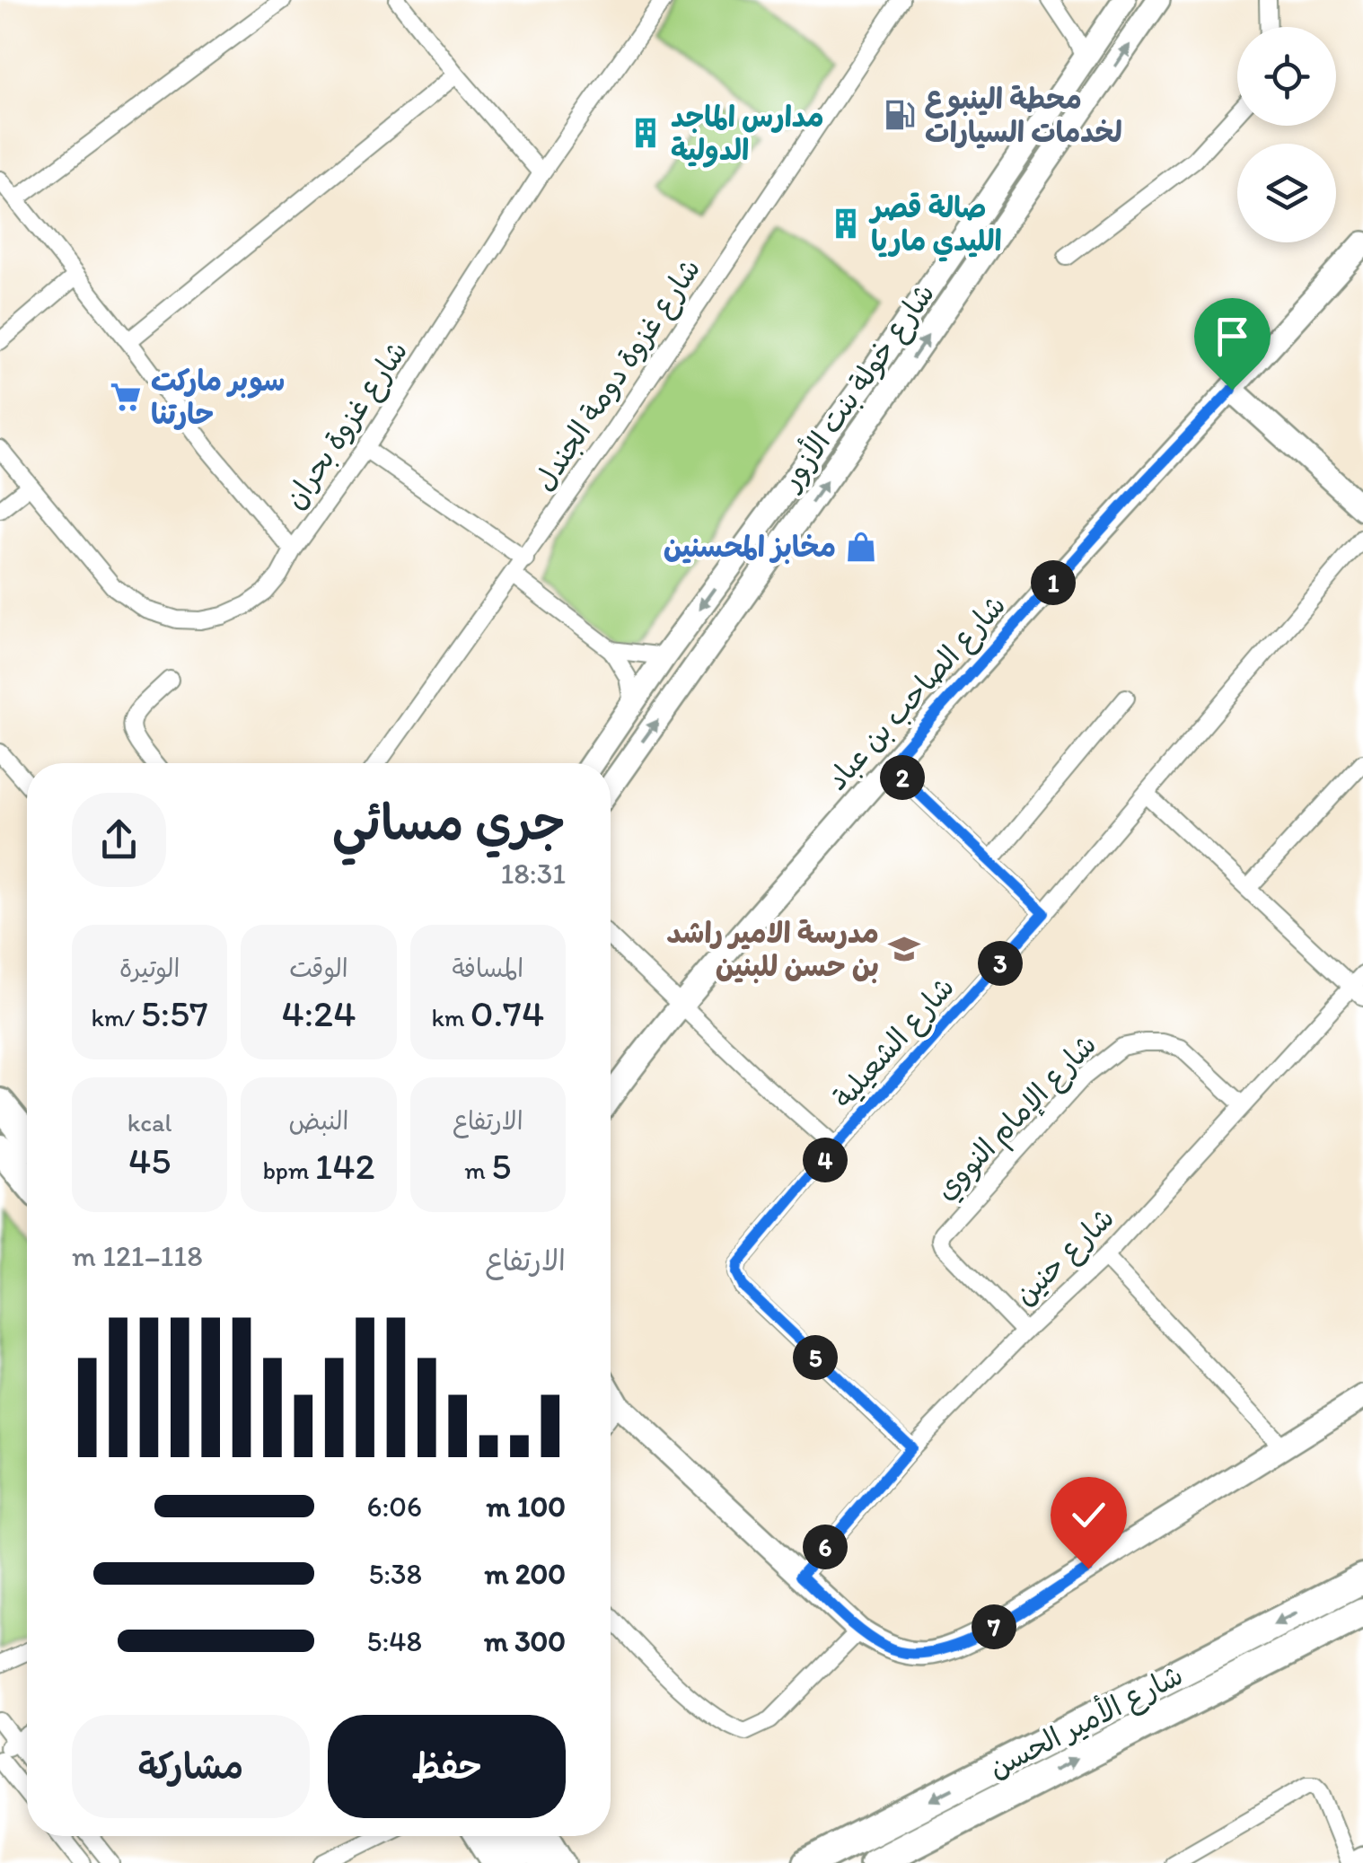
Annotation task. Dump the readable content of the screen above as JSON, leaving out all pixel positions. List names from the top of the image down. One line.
{"streets":{"highway":["شارع الأمير الحسن"],"street":["شارع غزوة دومة الجندل","شارع خولة بنت الأزور","شارع غزوة بحران","شارع الصاحب بن عباد","شارع الشعيلية","شارع الإمام النووي","شارع حنين"]},"crossings":[["شارع الشعيلية","شارع حنين"],["شارع الإمام النووي","شارع حنين"]],"places":{"fuel station":["محطة الينبوع لخدمات السيارات"],"building":["مدارس الماجد الدولية","صالة قصر الليدي ماريا"],"supermarket":["سوبر ماركت حارتنا"],"shop":["مخابز المحسنين"],"school or university":["مدرسة الامير راشد بن حسن للبنين"]},"page":{"pins":["1","2","3","4","5","6","7"],"heading":["جري مسائي","18:31"],"stats":[["المسافة","0.74 km"],["الوقت","4:24"],["الوتيرة","5:57 /km"],["الارتفاع","5 m"],["النبض","142 bpm"],["kcal","45"]],"chart":["الارتفاع","118–121 m"],"list":[{"name":"100 m","note":"6:06"},{"name":"200 m","note":"5:38"},{"name":"300 m","note":"5:48"}],"buttons":["حفظ","مشاركة"]}}
